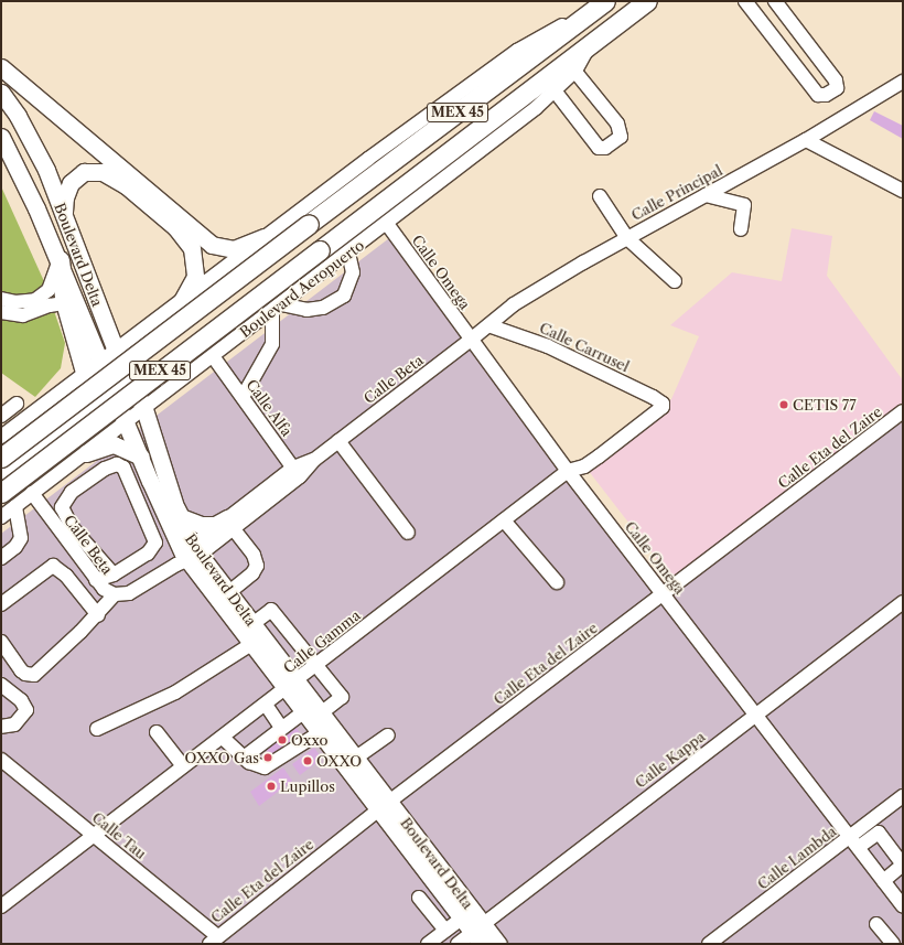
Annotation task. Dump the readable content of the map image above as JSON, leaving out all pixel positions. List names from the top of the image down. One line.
{"streets":{"highway":["MEX 45","Boulevard Aeropuerto"],"main road":["Boulevard Delta"],"street":["Calle Principal","Calle Omega","Calle Carrusel","Calle Beta","Calle Alfa","Calle Eta del Zaire","Calle Gamma","Calle Kappa","Calle Tau","Calle Lambda"]},"crossings":[["Calle Principal","Calle Omega"],["Calle Principal","Calle Carrusel"],["Calle Principal","Calle Beta"],["Boulevard Delta","Boulevard Aeropuerto"],["Boulevard Delta","Calle Beta"],["Boulevard Delta","Calle Eta del Zaire"],["Boulevard Delta","Calle Gamma"],["Boulevard Delta","Calle Kappa"],["Calle Omega","Boulevard Aeropuerto"],["Calle Omega","Calle Beta"],["Calle Omega","Calle Eta del Zaire"],["Calle Omega","Calle Gamma"],["Calle Omega","Calle Kappa"],["Calle Omega","Calle Lambda"],["Boulevard Aeropuerto","Calle Beta"],["Boulevard Aeropuerto","Calle Alfa"],["Calle Carrusel","Calle Gamma"],["Calle Beta","Calle Alfa"],["Calle Eta del Zaire","Calle Tau"],["Calle Gamma","Calle Tau"]],"places":["CETIS 77","Oxxo","OXXO Gas","OXXO","Lupillos"]}
